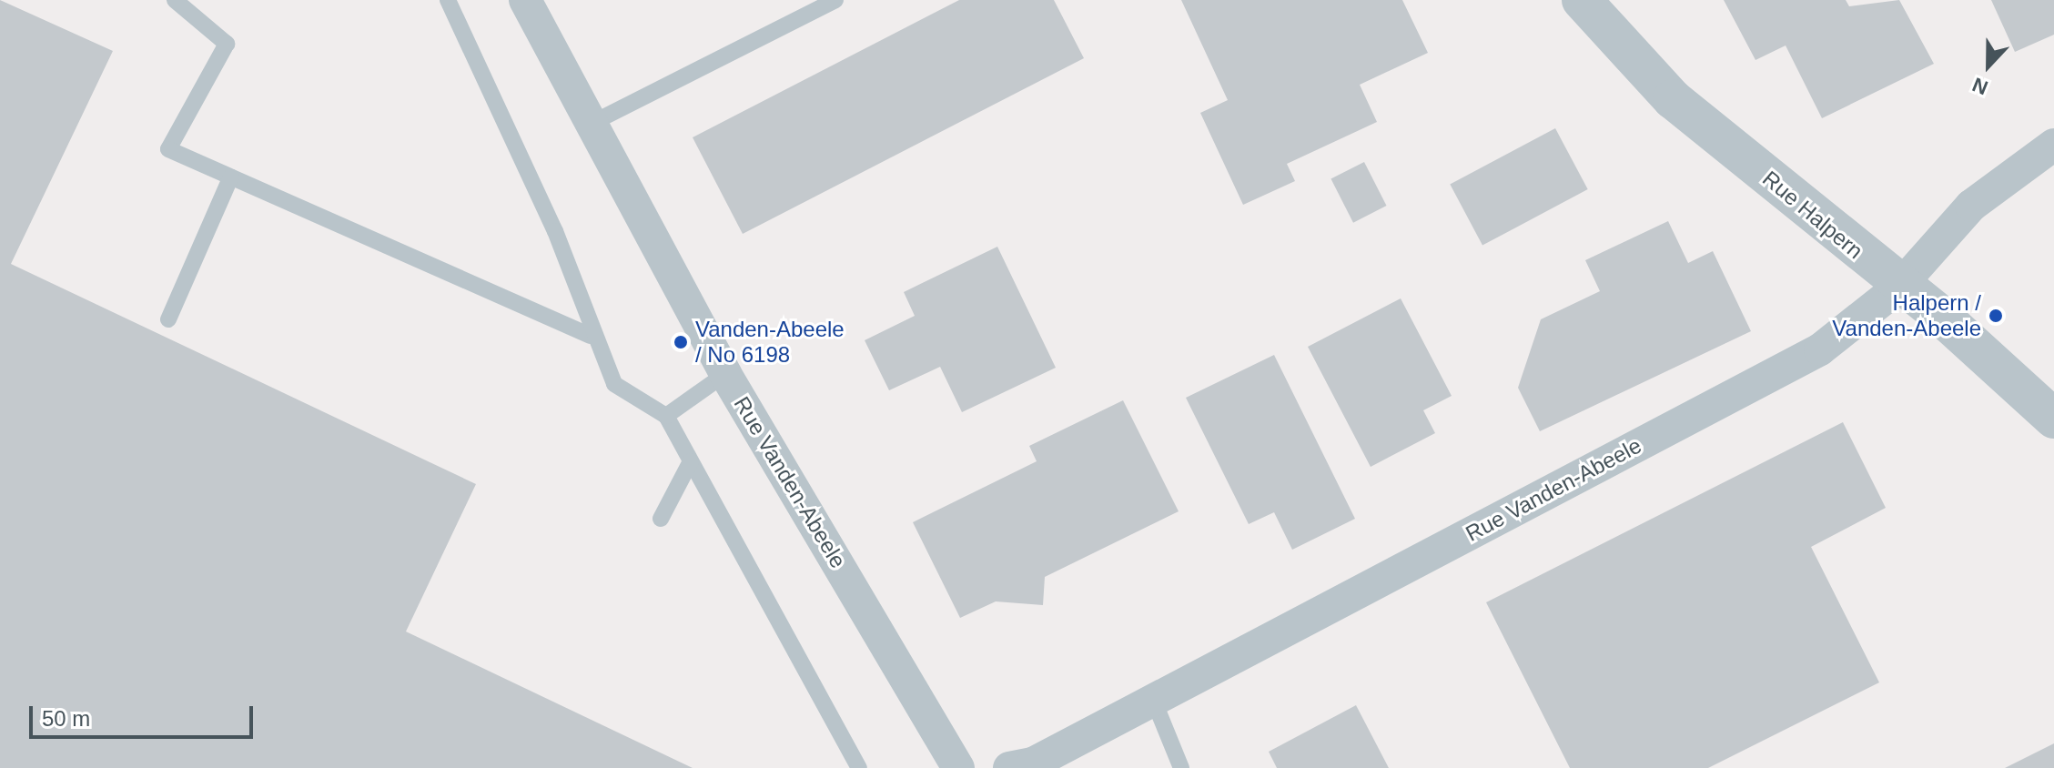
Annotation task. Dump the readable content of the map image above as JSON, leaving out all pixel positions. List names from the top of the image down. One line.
{"streets":{"street":["Rue Halpern","Rue Vanden-Abeele"]},"crossings":[["Rue Halpern","Rue Vanden-Abeele"]],"places":["Halpern / Vanden-Abeele","Vanden-Abeele / No 6198"],"scale_bar":"50 m","north":"bottom"}
